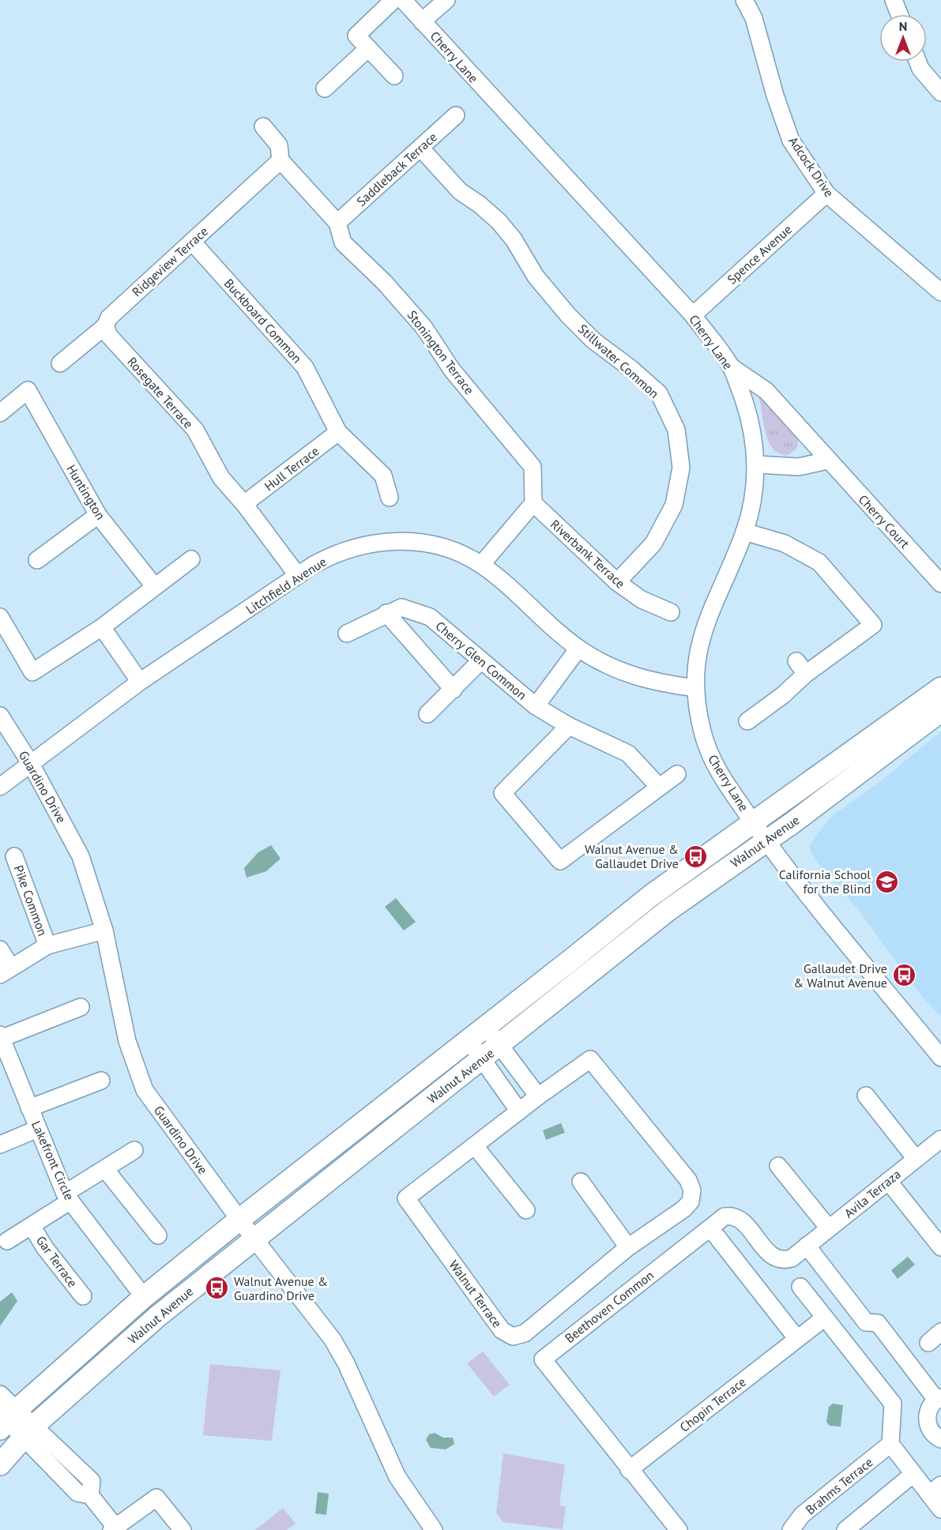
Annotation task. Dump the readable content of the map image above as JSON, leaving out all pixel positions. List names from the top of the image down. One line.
{"streets":{"main road":["Walnut Avenue"],"street":["Cherry Lane","Adcock Drive","Saddleback Terrace","Spence Avenue","Ridgeview Terrace","Buckboard Common","Stonington Terrace","Stillwater Common","Rosegate Terrace","Hull Terrace","Huntington","Cherry Court","Riverbank Terrace","Litchfield Avenue","Cherry Glen Common","Guardino Drive","Pike Common","Lakefront Circle","Avila Terraza","Gar Terrace","Walnut Terrace","Beethoven Common","Chopin Terrace","Brahms Terrace"]},"crossings":[["Cherry Lane","Spence Avenue"],["Cherry Lane","Cherry Court"],["Cherry Lane","Litchfield Avenue"],["Cherry Lane","Walnut Avenue"],["Adcock Drive","Spence Avenue"],["Saddleback Terrace","Stonington Terrace"],["Saddleback Terrace","Stillwater Common"],["Ridgeview Terrace","Buckboard Common"],["Ridgeview Terrace","Stonington Terrace"],["Ridgeview Terrace","Rosegate Terrace"],["Buckboard Common","Hull Terrace"],["Stonington Terrace","Riverbank Terrace"],["Stillwater Common","Riverbank Terrace"],["Rosegate Terrace","Hull Terrace"],["Rosegate Terrace","Litchfield Avenue"],["Litchfield Avenue","Cherry Glen Common"],["Litchfield Avenue","Guardino Drive"],["Guardino Drive","Walnut Avenue"],["Walnut Avenue","Lakefront Circle"],["Lakefront Circle","Gar Terrace"],["Avila Terraza","Beethoven Common"],["Beethoven Common","Chopin Terrace"]],"places":{"bus stop":["Walnut Avenue & Gallaudet Drive","Gallaudet Drive & Walnut Avenue","Walnut Avenue & Guardino Drive"],"school or university":["California School for the Blind"]},"north":"top"}
